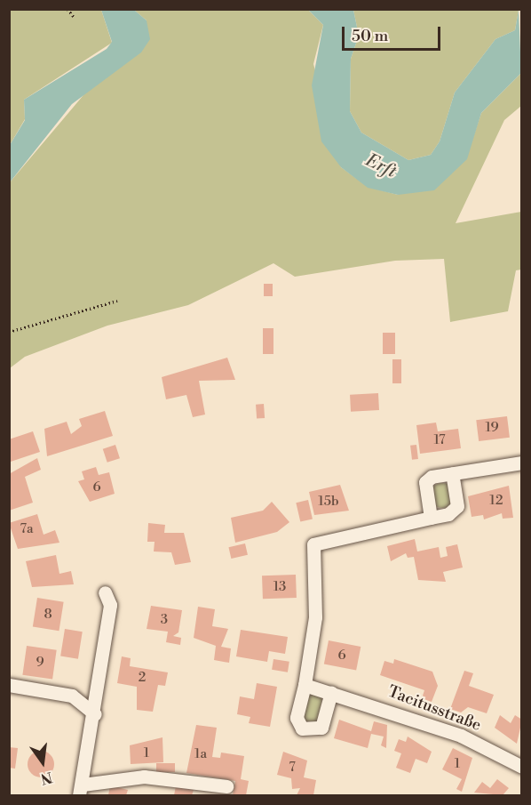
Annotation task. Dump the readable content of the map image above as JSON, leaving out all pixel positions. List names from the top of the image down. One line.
{"streets":{"street":["Tacitusstraße"]},"water":["Erft"],"house_numbers":["19","17","6","12","15b","7a","13","8","3","6","9","2","1","1a","1","7"],"scale_bar":"50 m","north":"bottom"}
